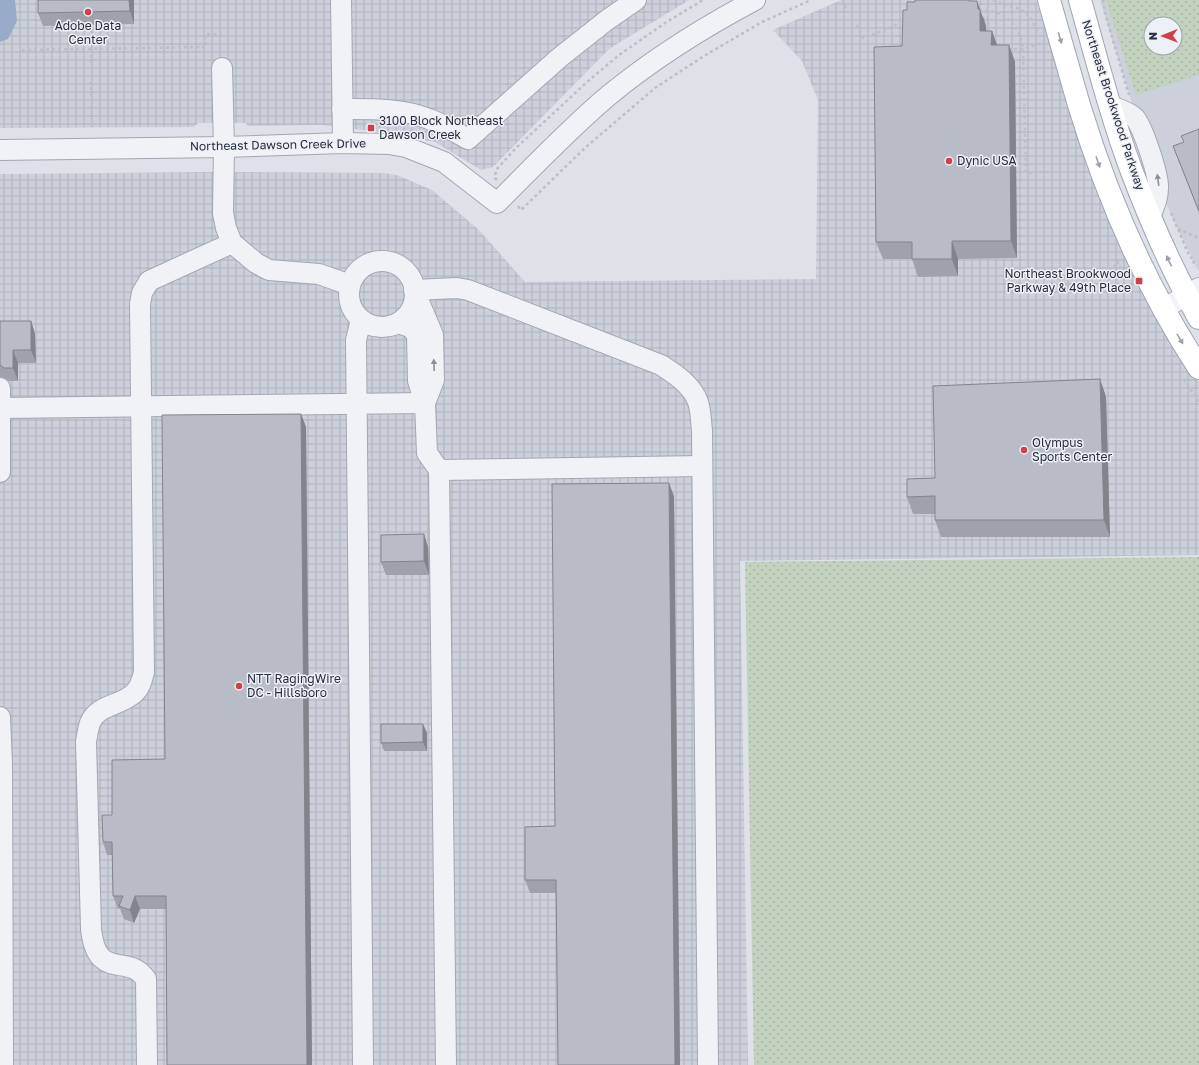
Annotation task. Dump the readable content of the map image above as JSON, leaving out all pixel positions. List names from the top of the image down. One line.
{"streets":{"main road":["Northeast Brookwood Parkway"],"street":["Northeast Dawson Creek Drive"]},"places":{"other":["Adobe Data Center","Dynic USA","Olympus Sports Center","NTT RagingWire DC - Hillsboro"],"transit":["3100 Block Northeast Dawson Creek","Northeast Brookwood Parkway & 49th Place"]},"north":"left"}
